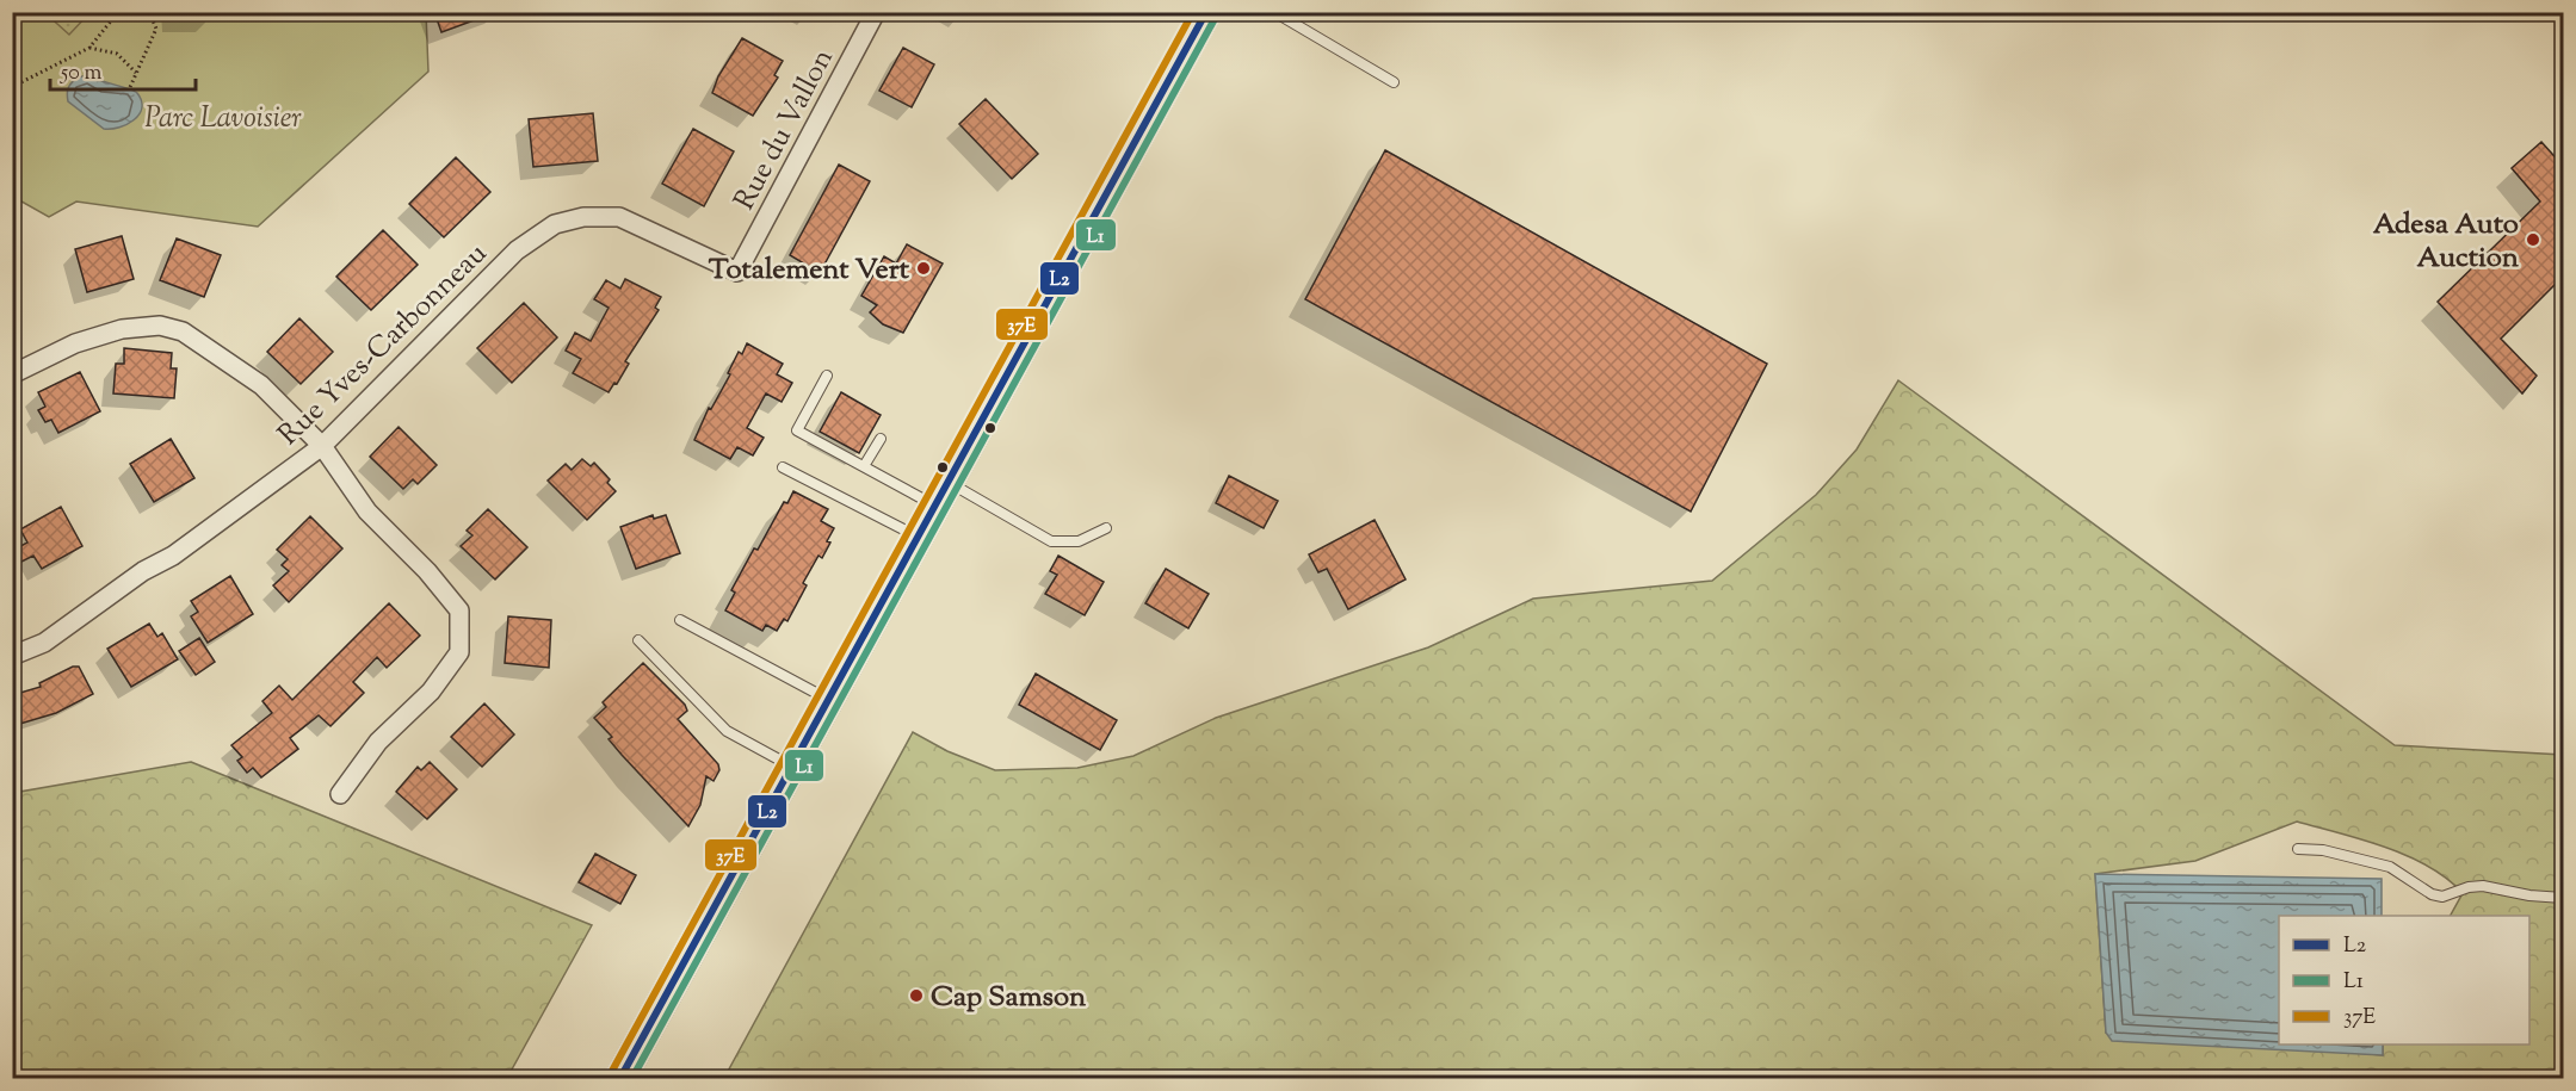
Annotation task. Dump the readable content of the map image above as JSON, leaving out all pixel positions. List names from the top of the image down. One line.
{"streets":{"street":["Rue du Vallon","Rue Yves-Carbonneau"]},"crossings":[["Rue du Vallon","Rue Yves-Carbonneau"]],"parks":["Parc Lavoisier"],"places":["Adesa Auto Auction","Totalement Vert","Cap Samson"],"lines":["transit line L2","transit line 37E","transit line L1"],"legend":["L2","L1","37E"],"scale_bar":"50 m"}
